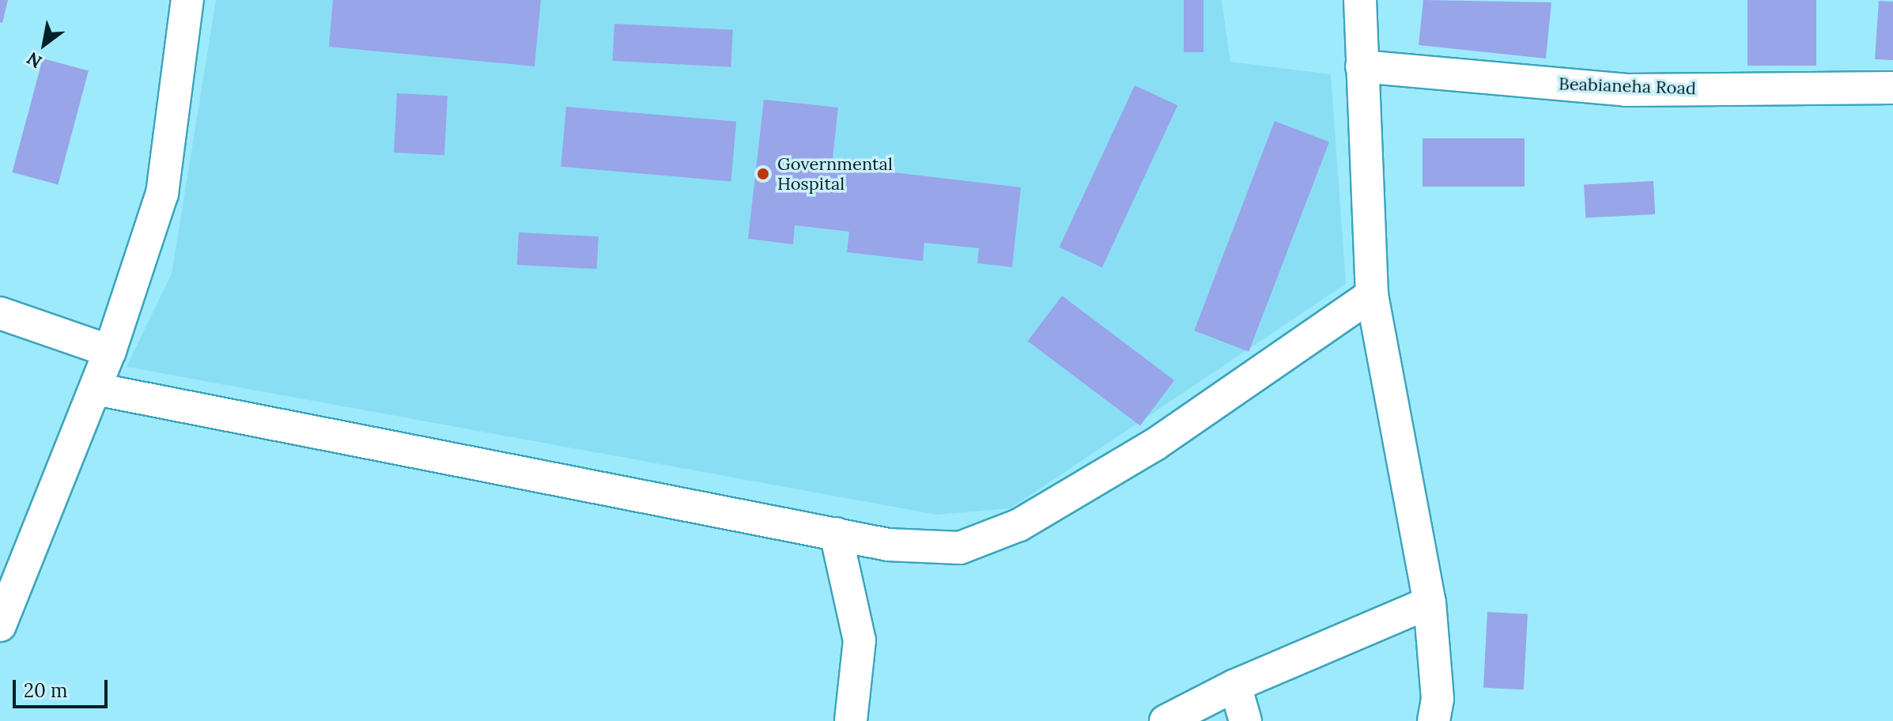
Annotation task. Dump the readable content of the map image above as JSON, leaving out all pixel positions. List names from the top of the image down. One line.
{"streets":{"street":["Beabianeha Road"]},"places":["Governmental Hospital"],"scale_bar":"20 m","north":"bottom left"}
